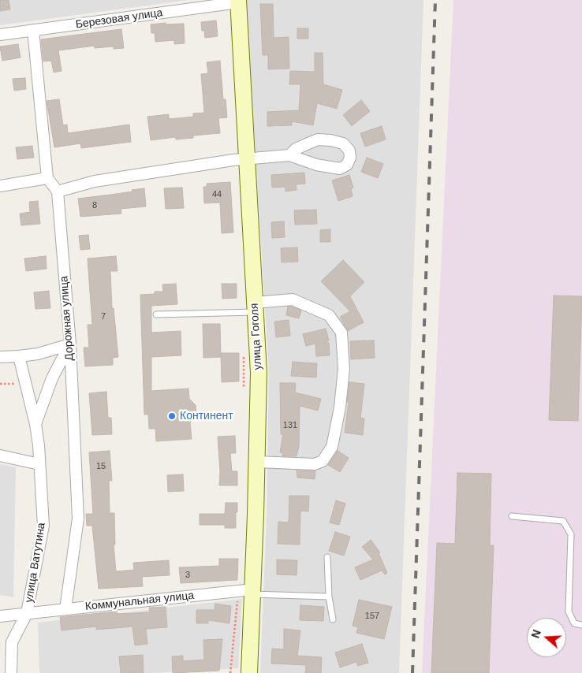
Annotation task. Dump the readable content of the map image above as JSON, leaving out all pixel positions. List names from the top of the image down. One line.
{"streets":{"main road":["улица Гоголя"],"street":["Березовая улица","Дорожная улица","улица Ватутина","Коммунальная улица"]},"crossings":[["Березовая улица","улица Гоголя"],["Дорожная улица","Коммунальная улица"],["улица Гоголя","Коммунальная улица"],["улица Ватутина","Коммунальная улица"]],"places":["Континент"],"house_numbers":["44","8","7","131","15","3","157"],"north":"left"}
